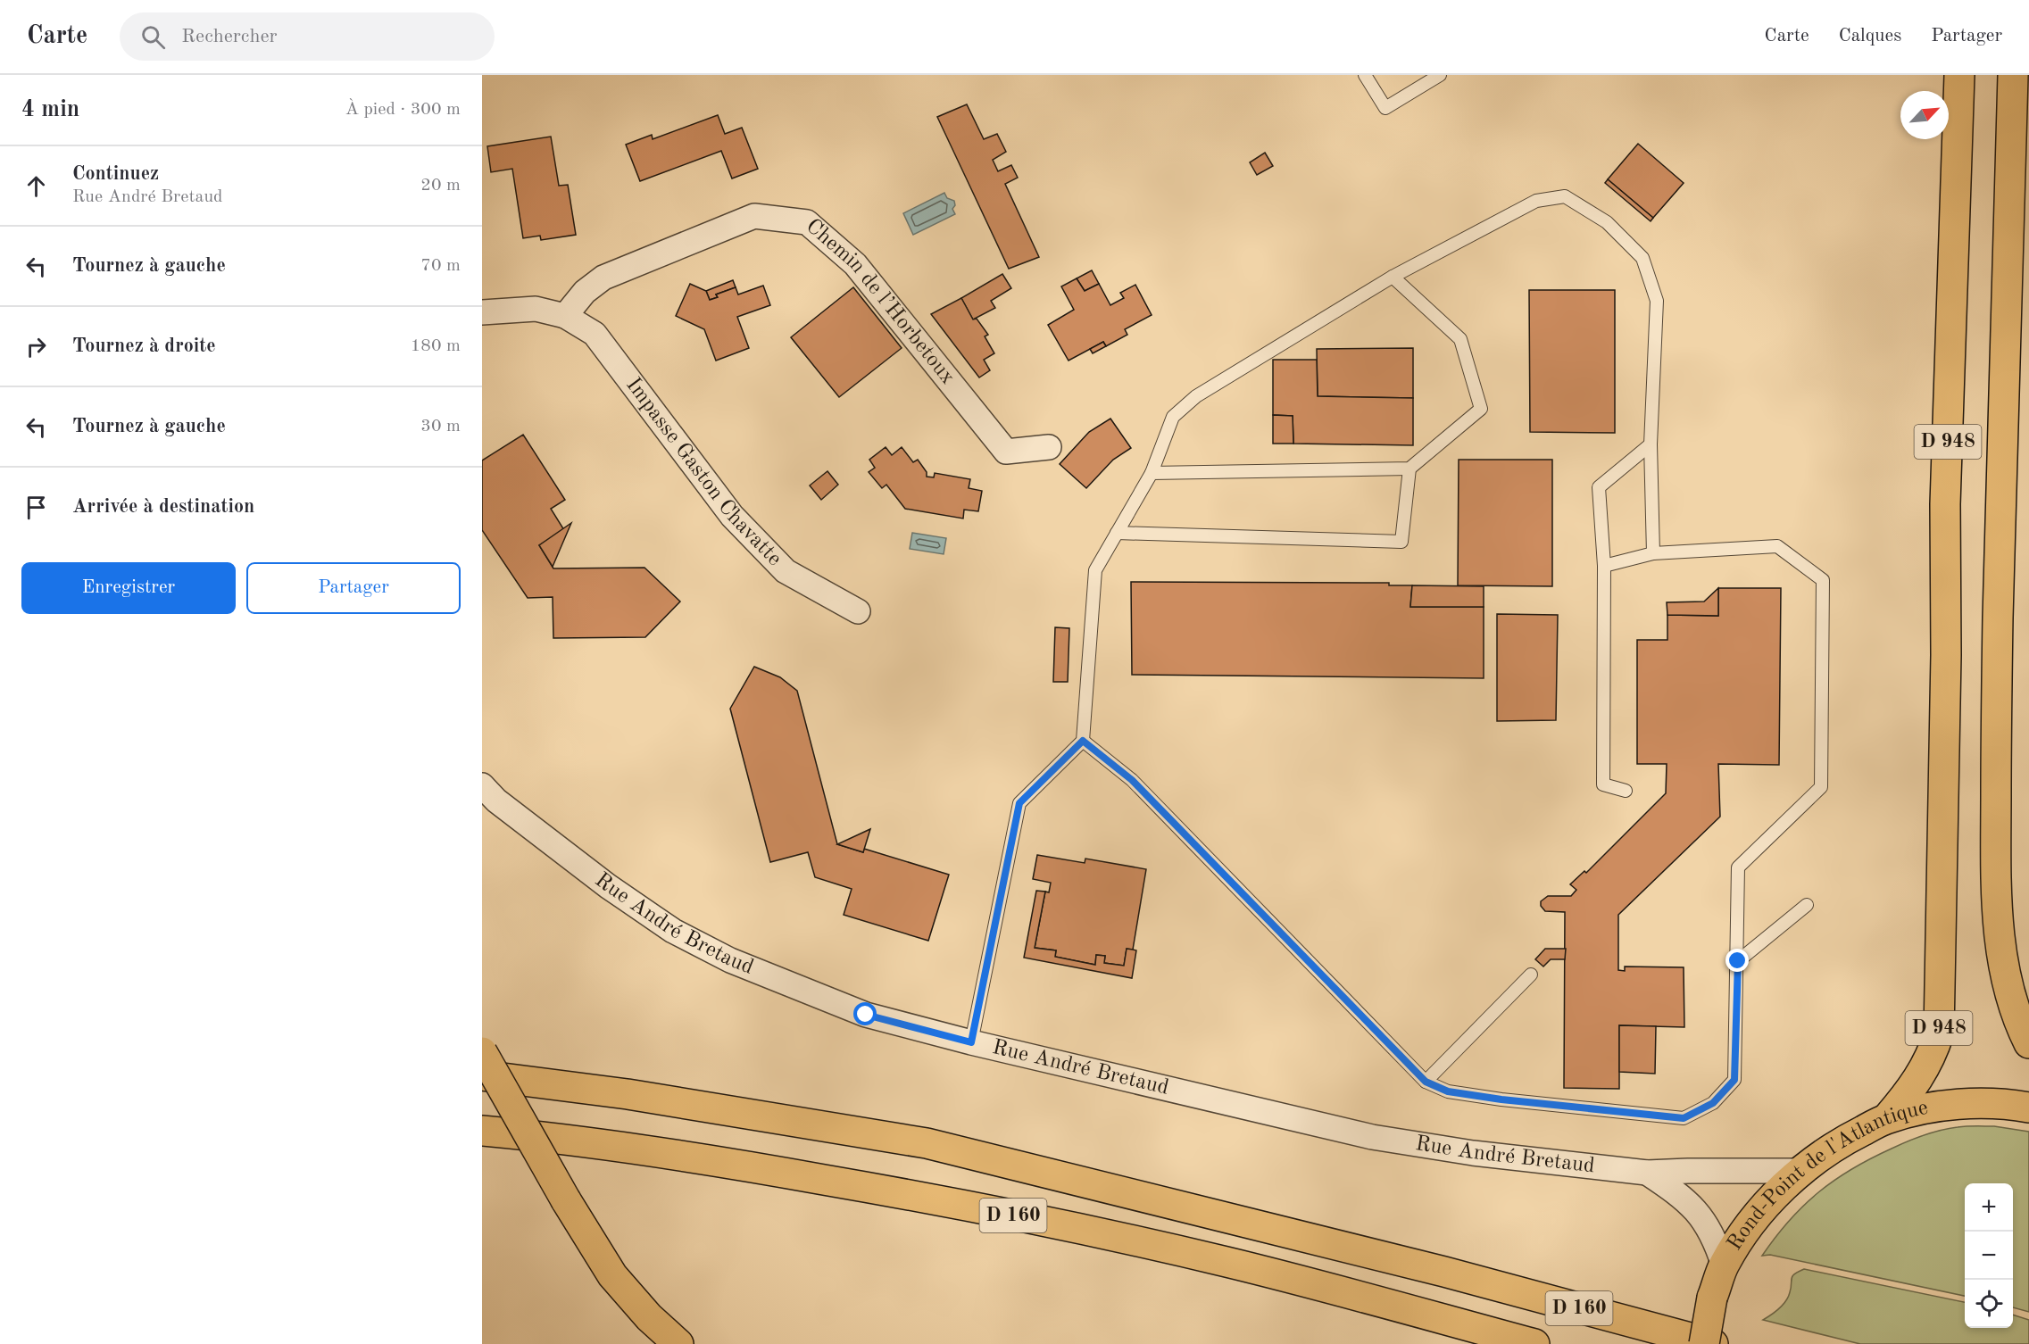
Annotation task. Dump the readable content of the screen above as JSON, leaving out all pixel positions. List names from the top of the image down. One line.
{"streets":{"highway":["D 948","Rond-Point de l'Atlantique","D 160"],"street":["Chemin de l’Horbetoux","Impasse Gaston Chavatte","Rue André Bretaud"]},"crossings":[["Chemin de l’Horbetoux","Impasse Gaston Chavatte"],["D 948","Rond-Point de l'Atlantique"],["Rue André Bretaud","Rond-Point de l'Atlantique"]],"north":"top right","page":{"header":"Carte","search":"Rechercher","nav":["Carte","Calques","Partager"],"heading":["4 min","À pied · 300 m"],"list":[["Continuez","Rue André Bretaud","20 m"],["Tournez à gauche","70 m"],["Tournez à droite","180 m"],["Tournez à gauche","30 m"],"Arrivée à destination"],"buttons":["Enregistrer","Partager"],"map_buttons":["+","−"]}}
